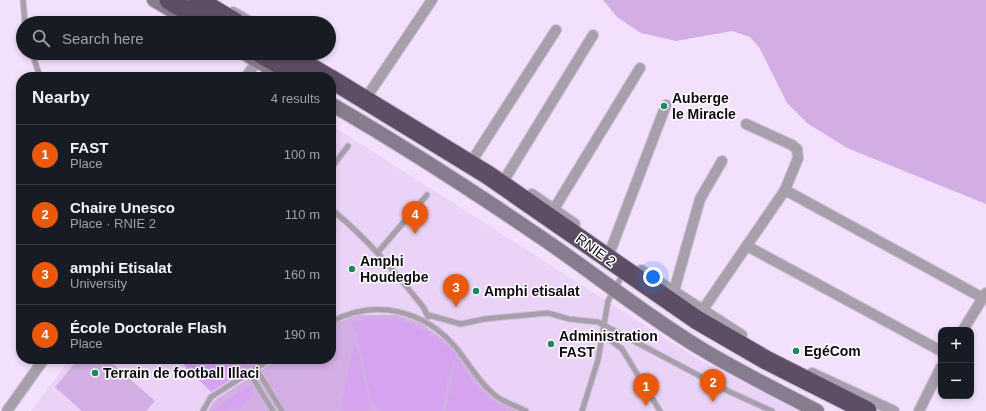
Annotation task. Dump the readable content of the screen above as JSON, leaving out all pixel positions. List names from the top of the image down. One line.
{"streets":{"highway":["RNIE 2"]},"places":["Auberge le Miracle","Amphi Houdegbe","Amphi etisalat","Administration FAST","EgéCom","Terrain de football Illaci"],"page":{"search":"Search here","heading":["Nearby","4 results"],"list":[{"mark":"1","name":"FAST","note":"Place","value":"100 m"},{"mark":"2","name":"Chaire Unesco","note":"Place · RNIE 2","value":"110 m"},{"mark":"3","name":"amphi Etisalat","note":"University","value":"160 m"},{"mark":"4","name":"École Doctorale Flash","note":"Place","value":"190 m"}],"pins":["4","3","2","1"],"map_buttons":["+","−"]}}
